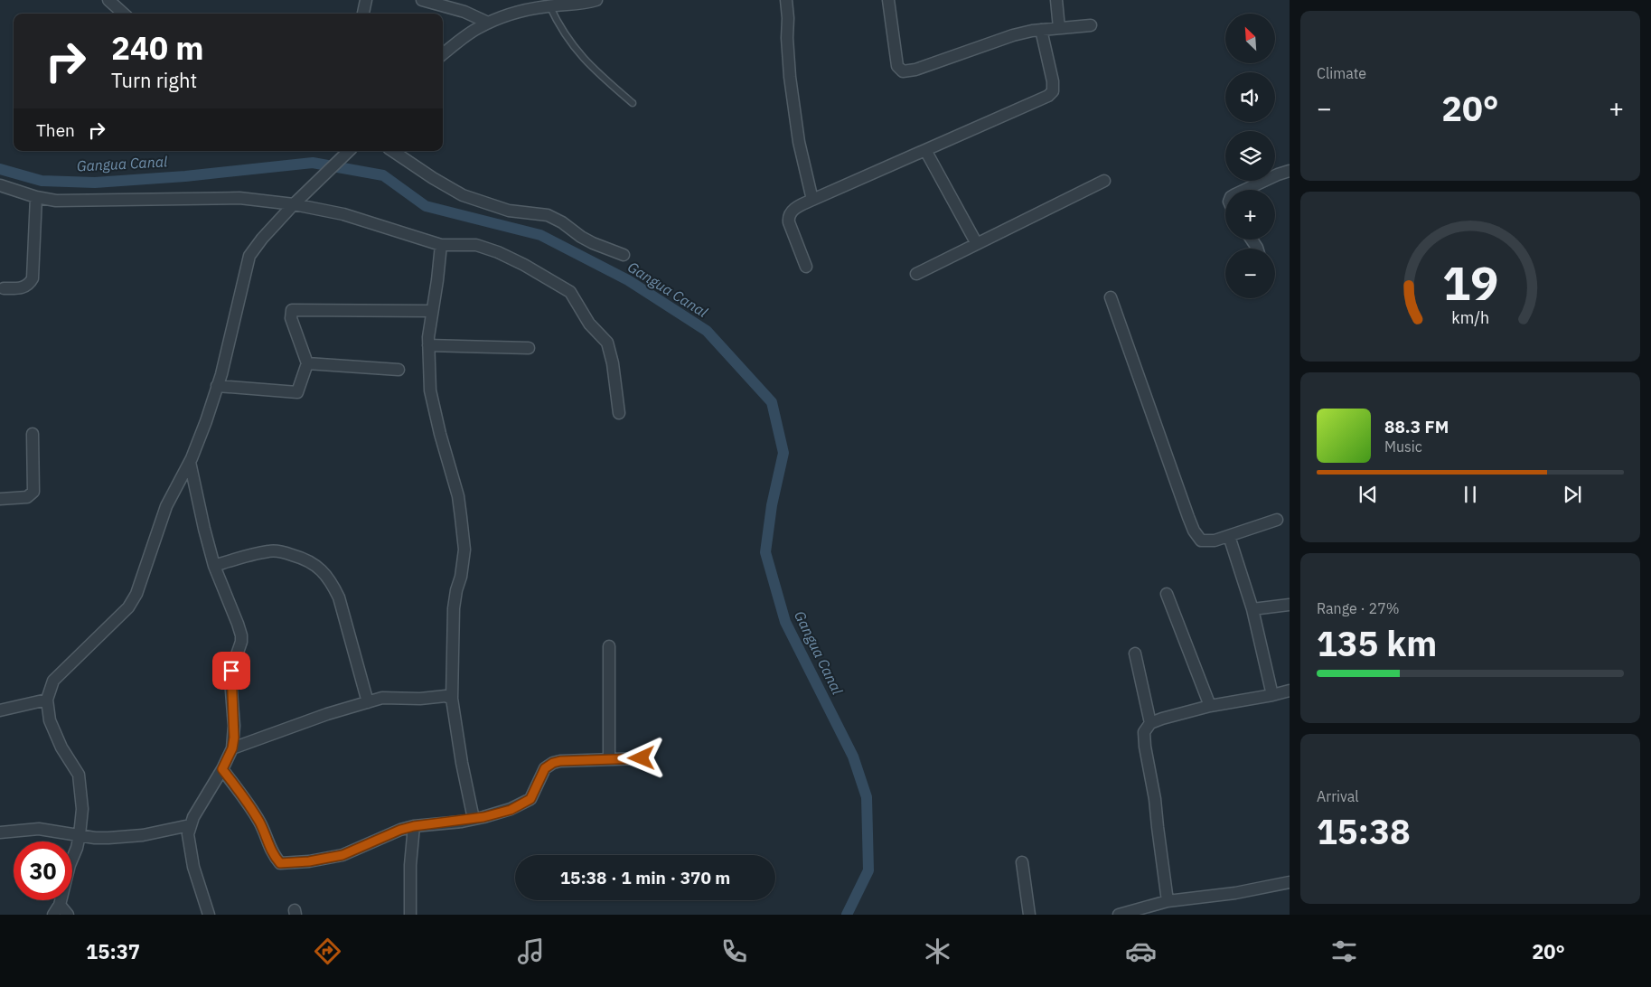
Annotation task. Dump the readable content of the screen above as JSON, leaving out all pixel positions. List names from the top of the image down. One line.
{"water":["Gangua Canal"],"north":"top left","page":{"tile":["Climate",["Range · 27%","135 km"],["Arrival","15:38"]],"map_buttons":["+","−"],"turn":["240 m","Turn right"],"heat":["−","20°","+"],"then":"Then","song":["88.3 FM","Music"],"limit":"30","trip":"15:38 · 1 min · 370 m","tabs":["15:37","20°"],"gauge":["19","km/h"]}}
